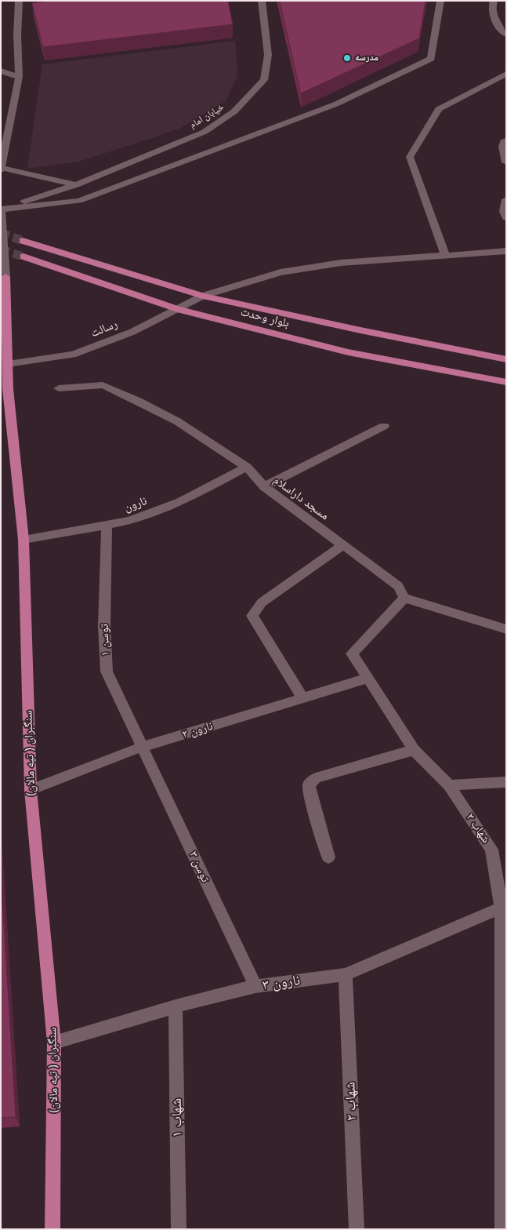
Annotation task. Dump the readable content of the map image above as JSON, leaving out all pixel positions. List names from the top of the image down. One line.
{"streets":{"main road":["بلوار وحدت","سنگبران ( تپه مالان)"],"street":["خیابان امام","رسالت","مسجد داراسلام","نارون","توسن ۱","نارون ۲","شهاب ۳","توسن ۳","نارون ۳","شهاب ۲","شهاب ۱"]},"crossings":[["بلوار وحدت","رسالت"],["رسالت","سنگبران ( تپه مالان)"],["مسجد داراسلام","نارون"],["مسجد داراسلام","شهاب ۳"],["نارون","توسن ۱"],["نارون","سنگبران ( تپه مالان)"],["توسن ۱","نارون ۲"],["توسن ۱","توسن ۳"],["نارون ۲","سنگبران ( تپه مالان)"],["نارون ۲","شهاب ۳"],["نارون ۲","توسن ۳"],["سنگبران ( تپه مالان)","نارون ۳"],["شهاب ۳","نارون ۳"],["توسن ۳","نارون ۳"],["نارون ۳","شهاب ۲"],["نارون ۳","شهاب ۱"]],"places":["مدرسه"]}
